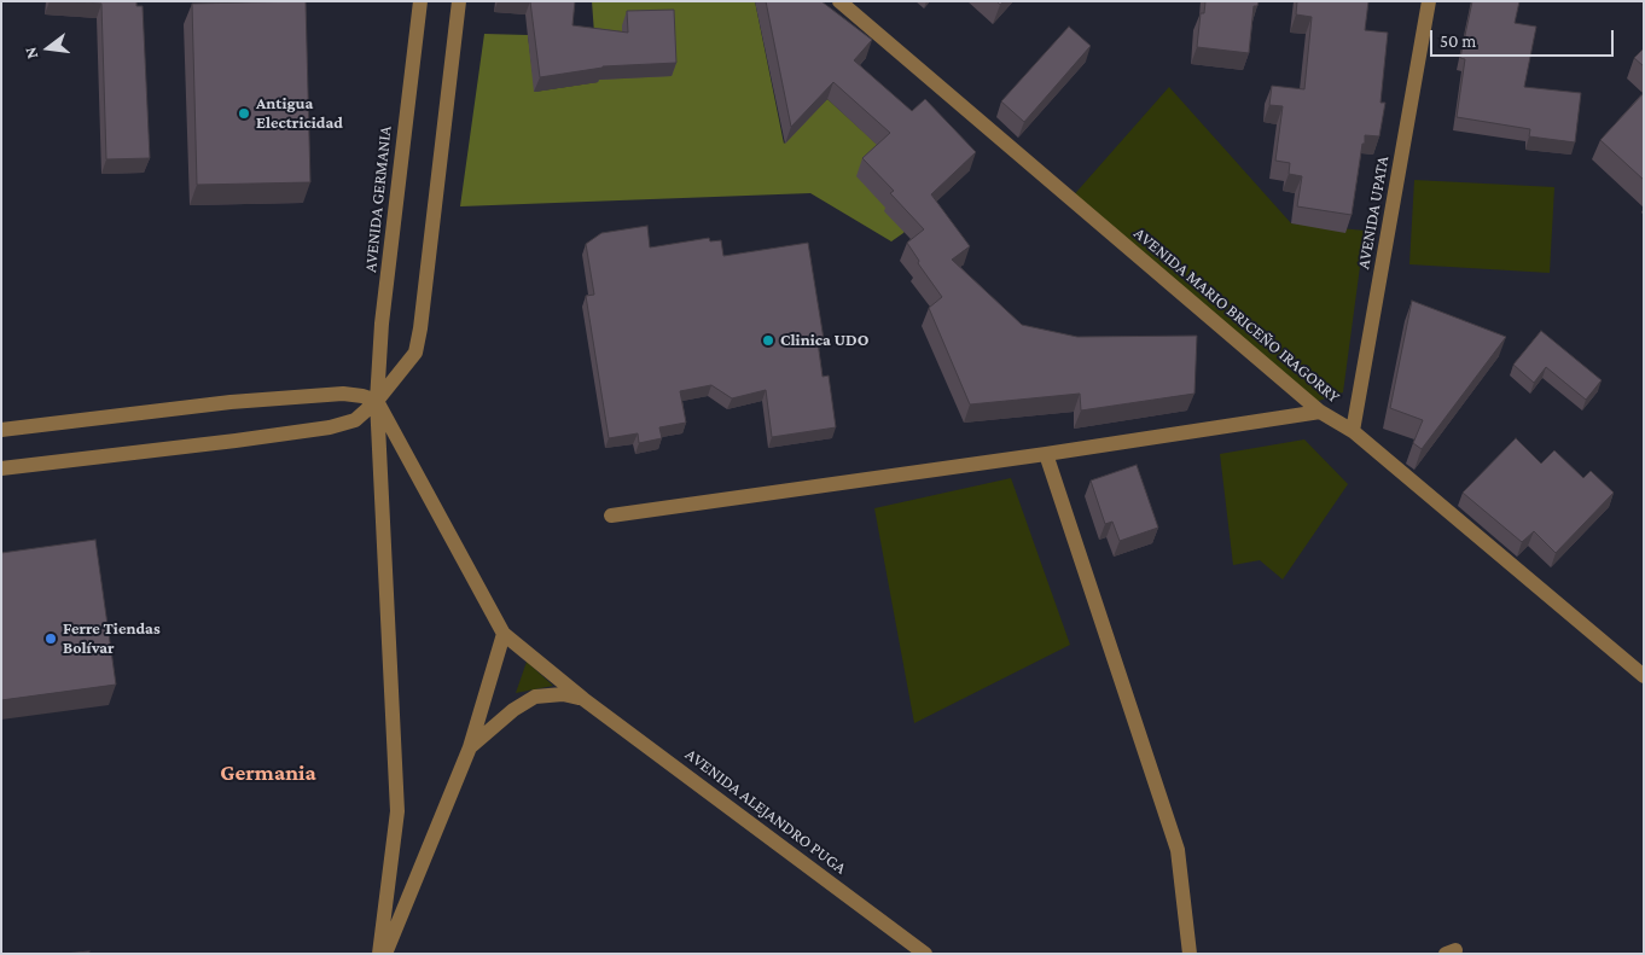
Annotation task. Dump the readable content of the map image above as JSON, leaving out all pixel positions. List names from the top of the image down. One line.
{"streets":{"street":["AVENIDA GERMANIA","AVENIDA UPATA","AVENIDA MARIO BRICEÑO IRAGORRY","AVENIDA ALEJANDRO PUGA"]},"crossings":[["AVENIDA UPATA","AVENIDA MARIO BRICEÑO IRAGORRY"]],"districts":["Germania"],"places":["Antigua Electricidad","Clinica UDO","Ferre Tiendas Bolívar"],"scale_bar":"50 m","north":"left"}
